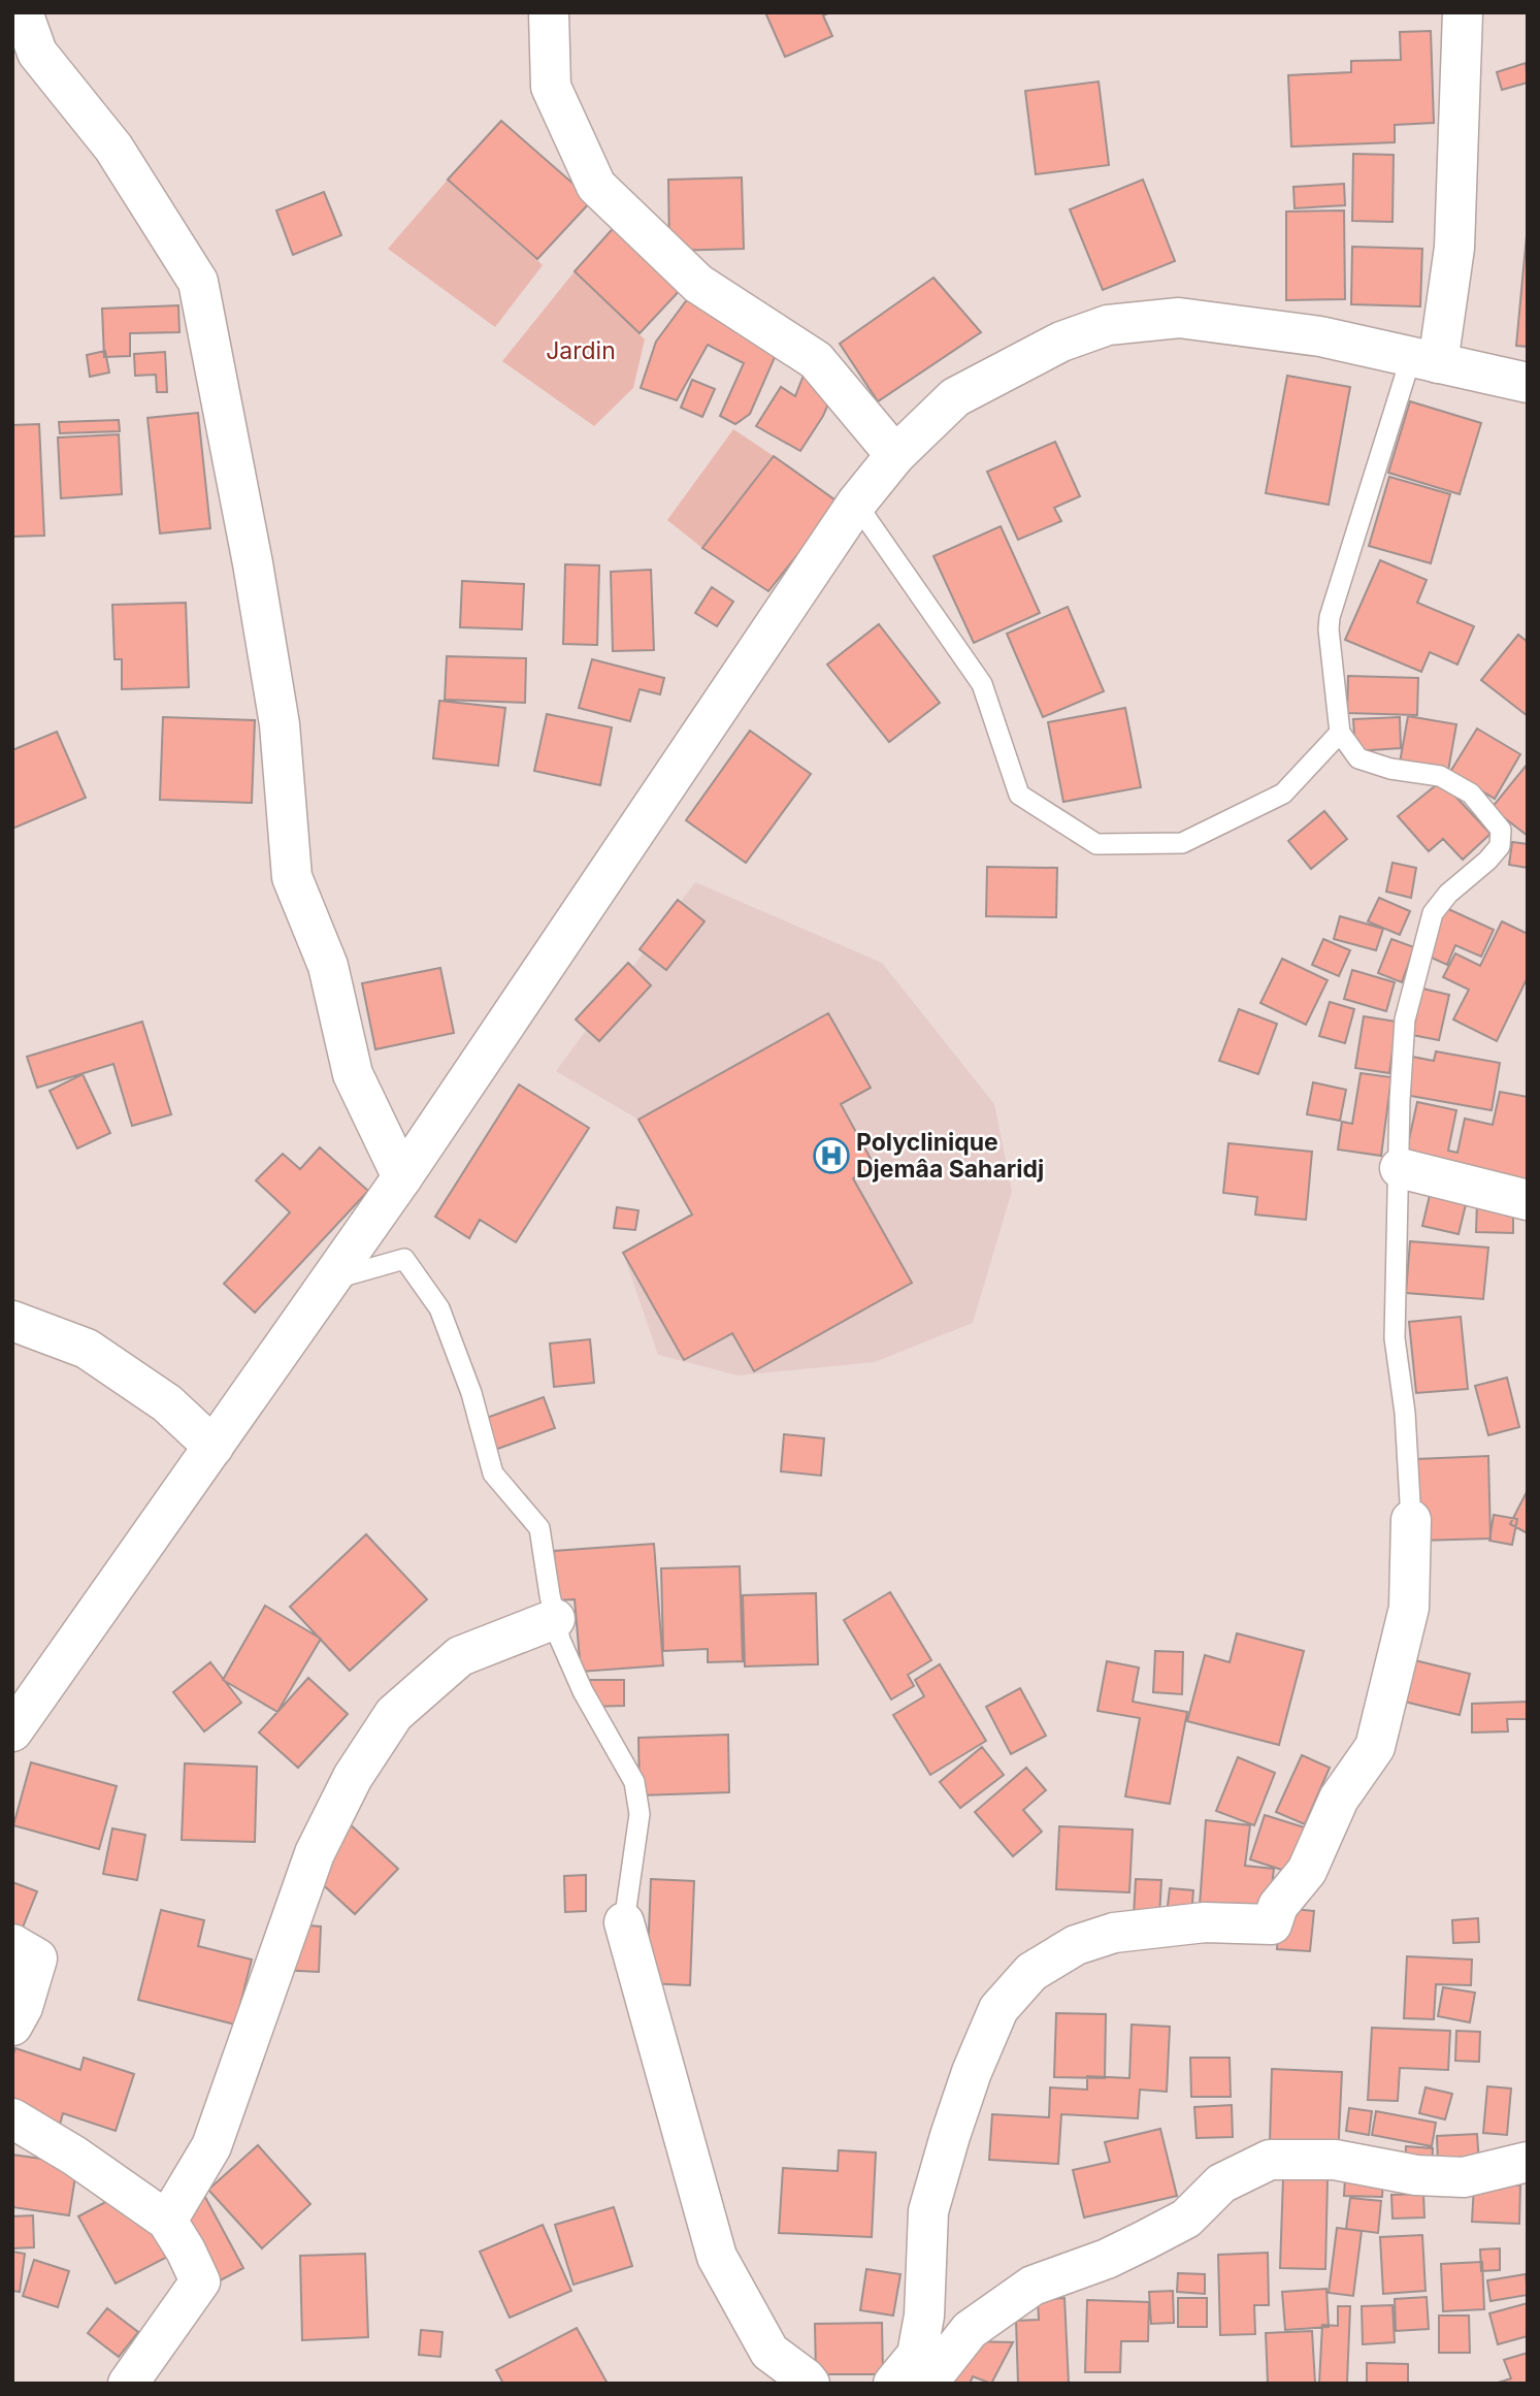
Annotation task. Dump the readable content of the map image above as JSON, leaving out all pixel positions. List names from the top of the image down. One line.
{"parks":["Jardin"],"places":{"hospital":["Polyclinique Djemâa Saharidj"]}}
